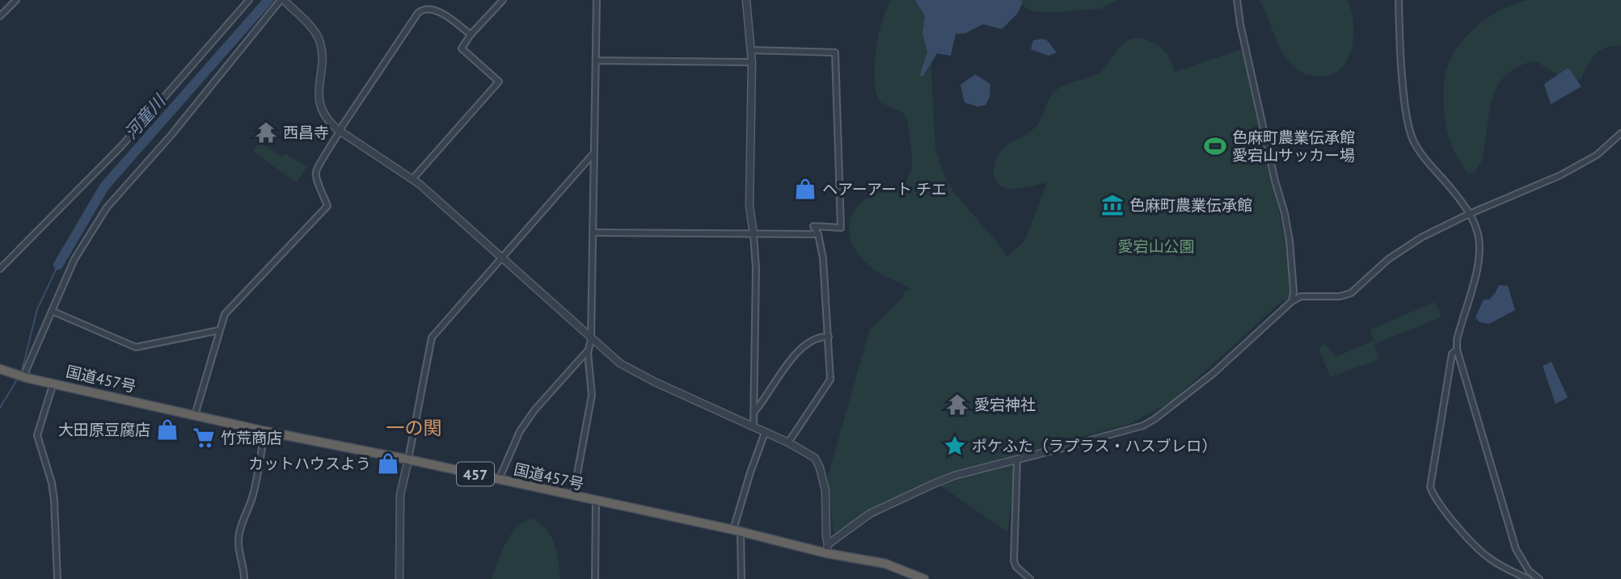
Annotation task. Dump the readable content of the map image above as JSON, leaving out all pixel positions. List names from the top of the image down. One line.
{"streets":{"highway":["国道457号","457"]},"districts":["一の関"],"water":["河童川"],"parks":["愛宕山公園"],"places":{"temple":["西昌寺","愛宕神社"],"sports":["色麻町農業伝承館 愛宕山サッカー場"],"shop":["ヘアーアート チエ","大田原豆腐店","カットハウスよう"],"museum":["色麻町農業伝承館"],"supermarket":["竹荒商店"],"place":["ポケふた（ラプラス・ハスブレロ）"]}}
